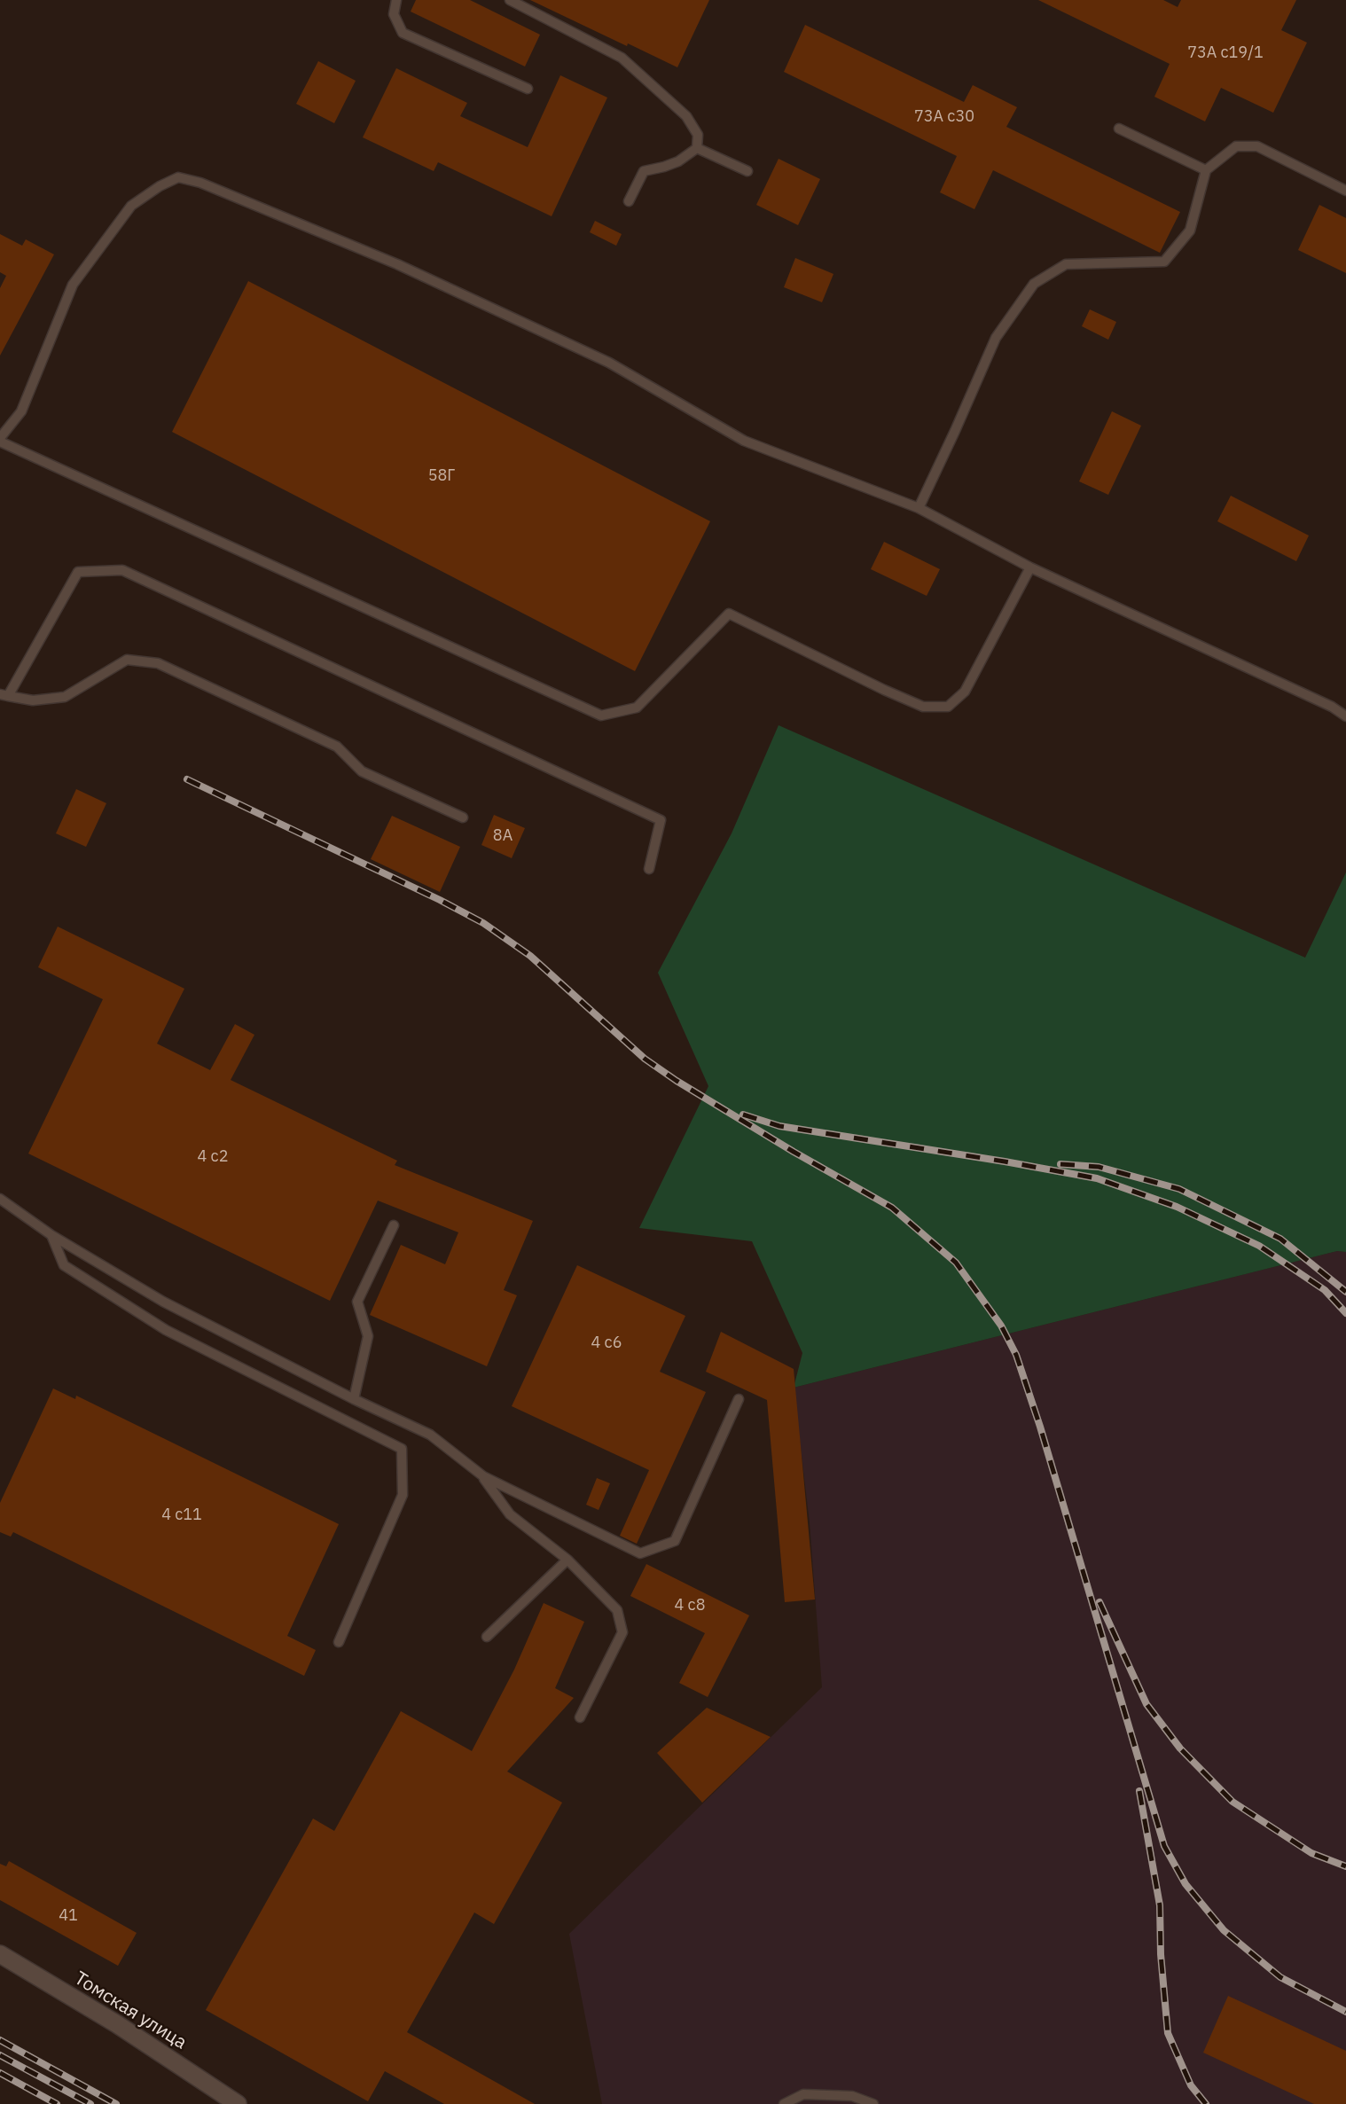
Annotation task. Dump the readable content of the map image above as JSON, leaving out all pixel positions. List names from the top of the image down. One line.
{"streets":{"street":["Томская улица"]},"house_numbers":["73А с19/1","73А с30","58Г","8А","4 с2","4 с6","4 с11","4 с8","41"]}
